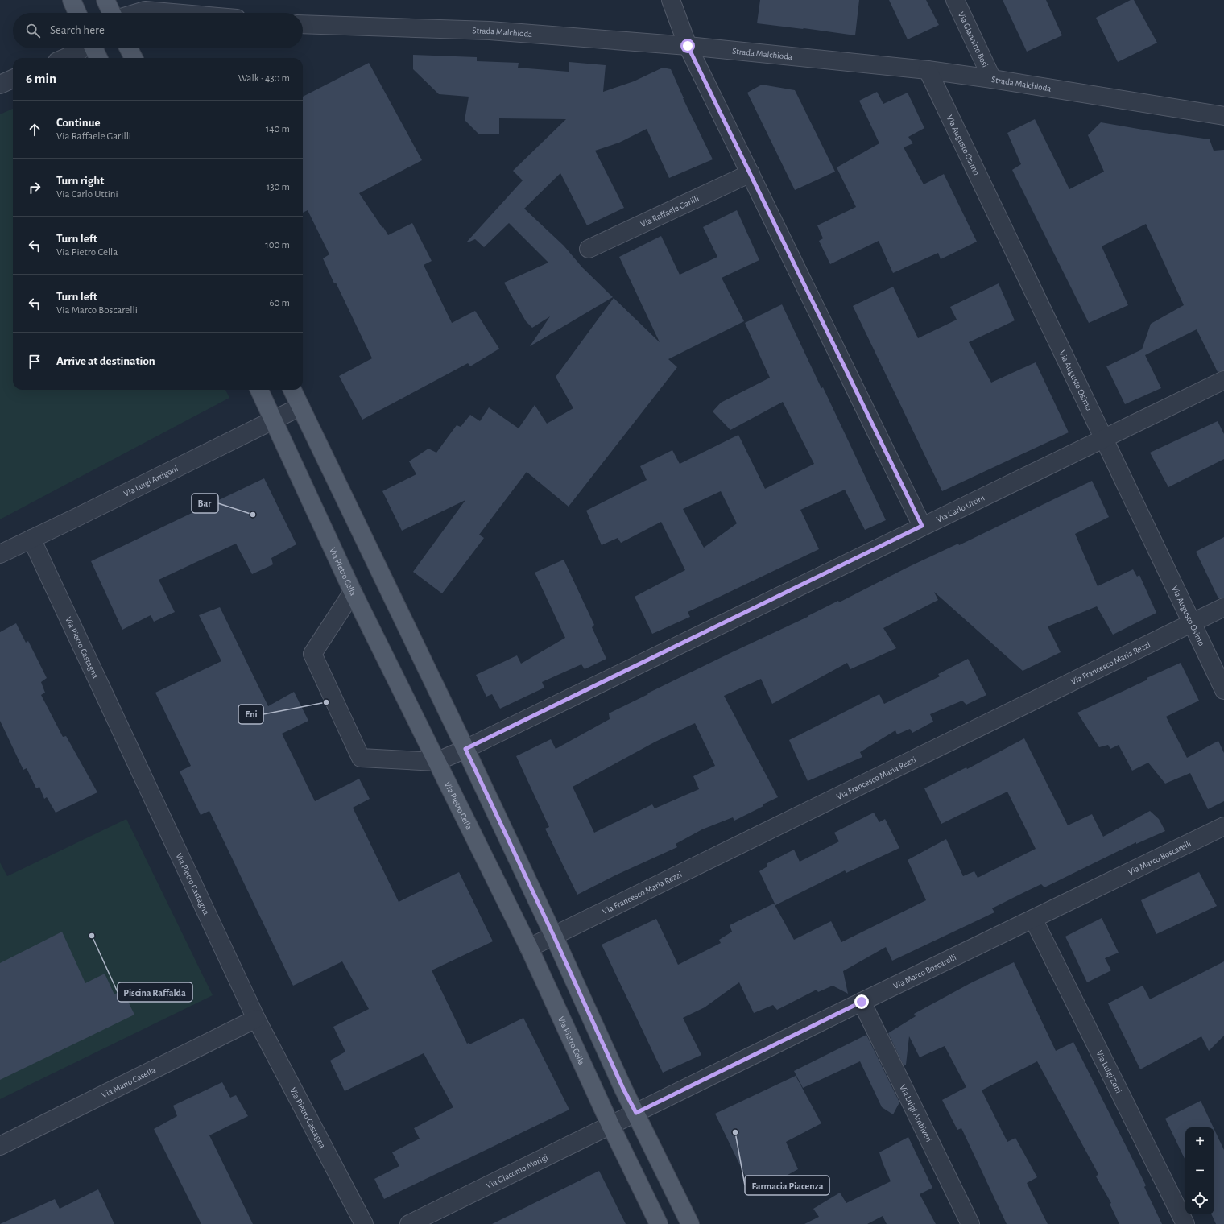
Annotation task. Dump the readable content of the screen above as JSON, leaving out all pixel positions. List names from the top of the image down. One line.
{"streets":{"main road":["Via Pietro Cella"],"street":["Strada Malchioda","Via Giannino Bosi","Via Augusto Osimo","Via Raffaele Garilli","Via Luigi Arrigoni","Via Carlo Uttini","Via Pietro Castagna","Via Francesco Maria Rezzi","Via Marco Boscarelli","Via Luigi Zoni","Via Mario Casella","Via Luigi Ambiveri","Via Giacomo Morigi"]},"crossings":[["Strada Malchioda","Via Giannino Bosi"],["Strada Malchioda","Via Augusto Osimo"],["Via Augusto Osimo","Via Carlo Uttini"],["Via Augusto Osimo","Via Francesco Maria Rezzi"],["Via Luigi Arrigoni","Via Pietro Cella"],["Via Luigi Arrigoni","Via Pietro Castagna"],["Via Carlo Uttini","Via Pietro Cella"],["Via Pietro Cella","Via Francesco Maria Rezzi"],["Via Pietro Cella","Via Marco Boscarelli"],["Via Pietro Cella","Via Giacomo Morigi"],["Via Pietro Castagna","Via Mario Casella"],["Via Marco Boscarelli","Via Luigi Zoni"],["Via Marco Boscarelli","Via Luigi Ambiveri"],["Via Marco Boscarelli","Via Giacomo Morigi"]],"places":["Bar","Eni","Piscina Raffalda","Farmacia Piacenza"],"page":{"search":"Search here","heading":["6 min","Walk · 430 m"],"list":[["Continue","Via Raffaele Garilli","140 m"],["Turn right","Via Carlo Uttini","130 m"],["Turn left","Via Pietro Cella","100 m"],["Turn left","Via Marco Boscarelli","60 m"],"Arrive at destination"],"map_buttons":["+","−"]}}
